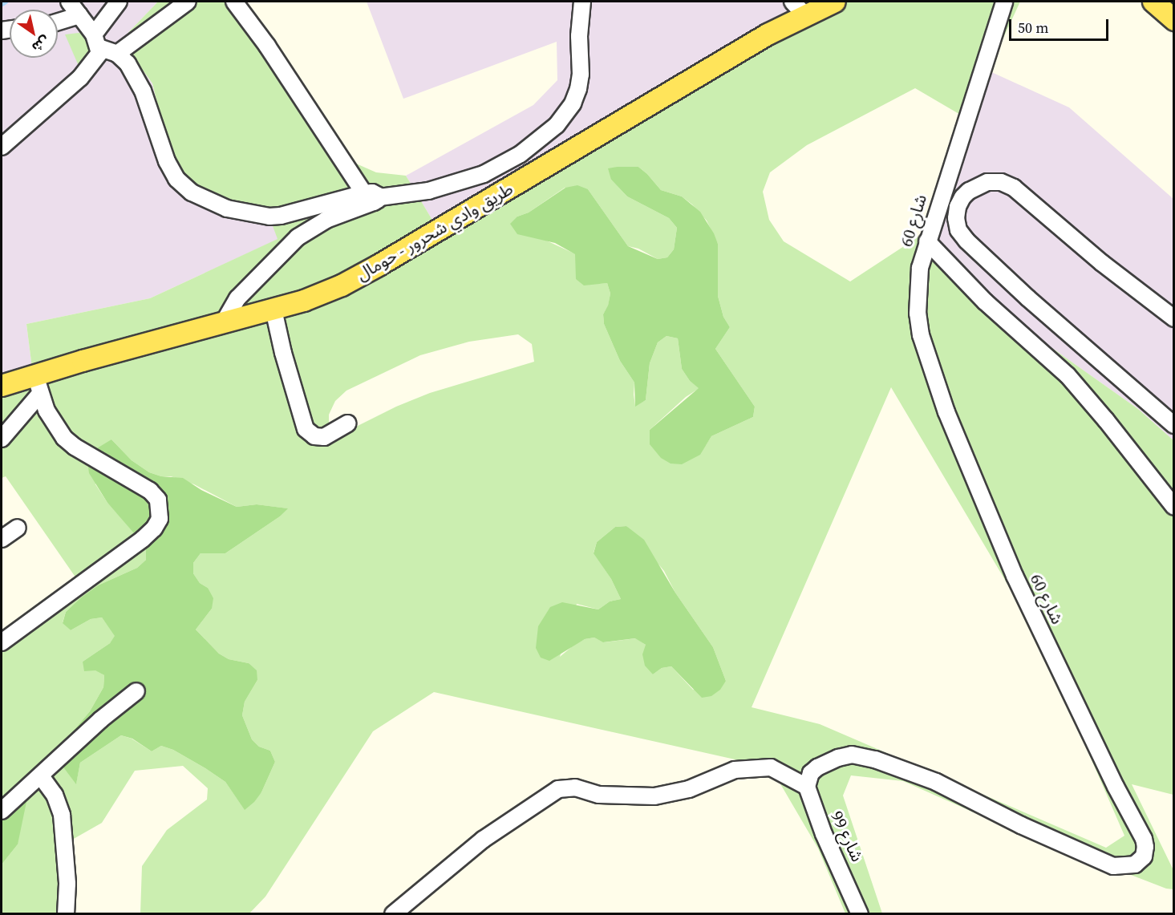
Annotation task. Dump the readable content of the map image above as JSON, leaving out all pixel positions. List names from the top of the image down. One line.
{"streets":{"main road":["طريق وادي شحرور - حومال"],"street":["شارع 60","شارع 99"]},"crossings":[["شارع 60","شارع 99"]],"scale_bar":"50 m","north":"bottom right"}
